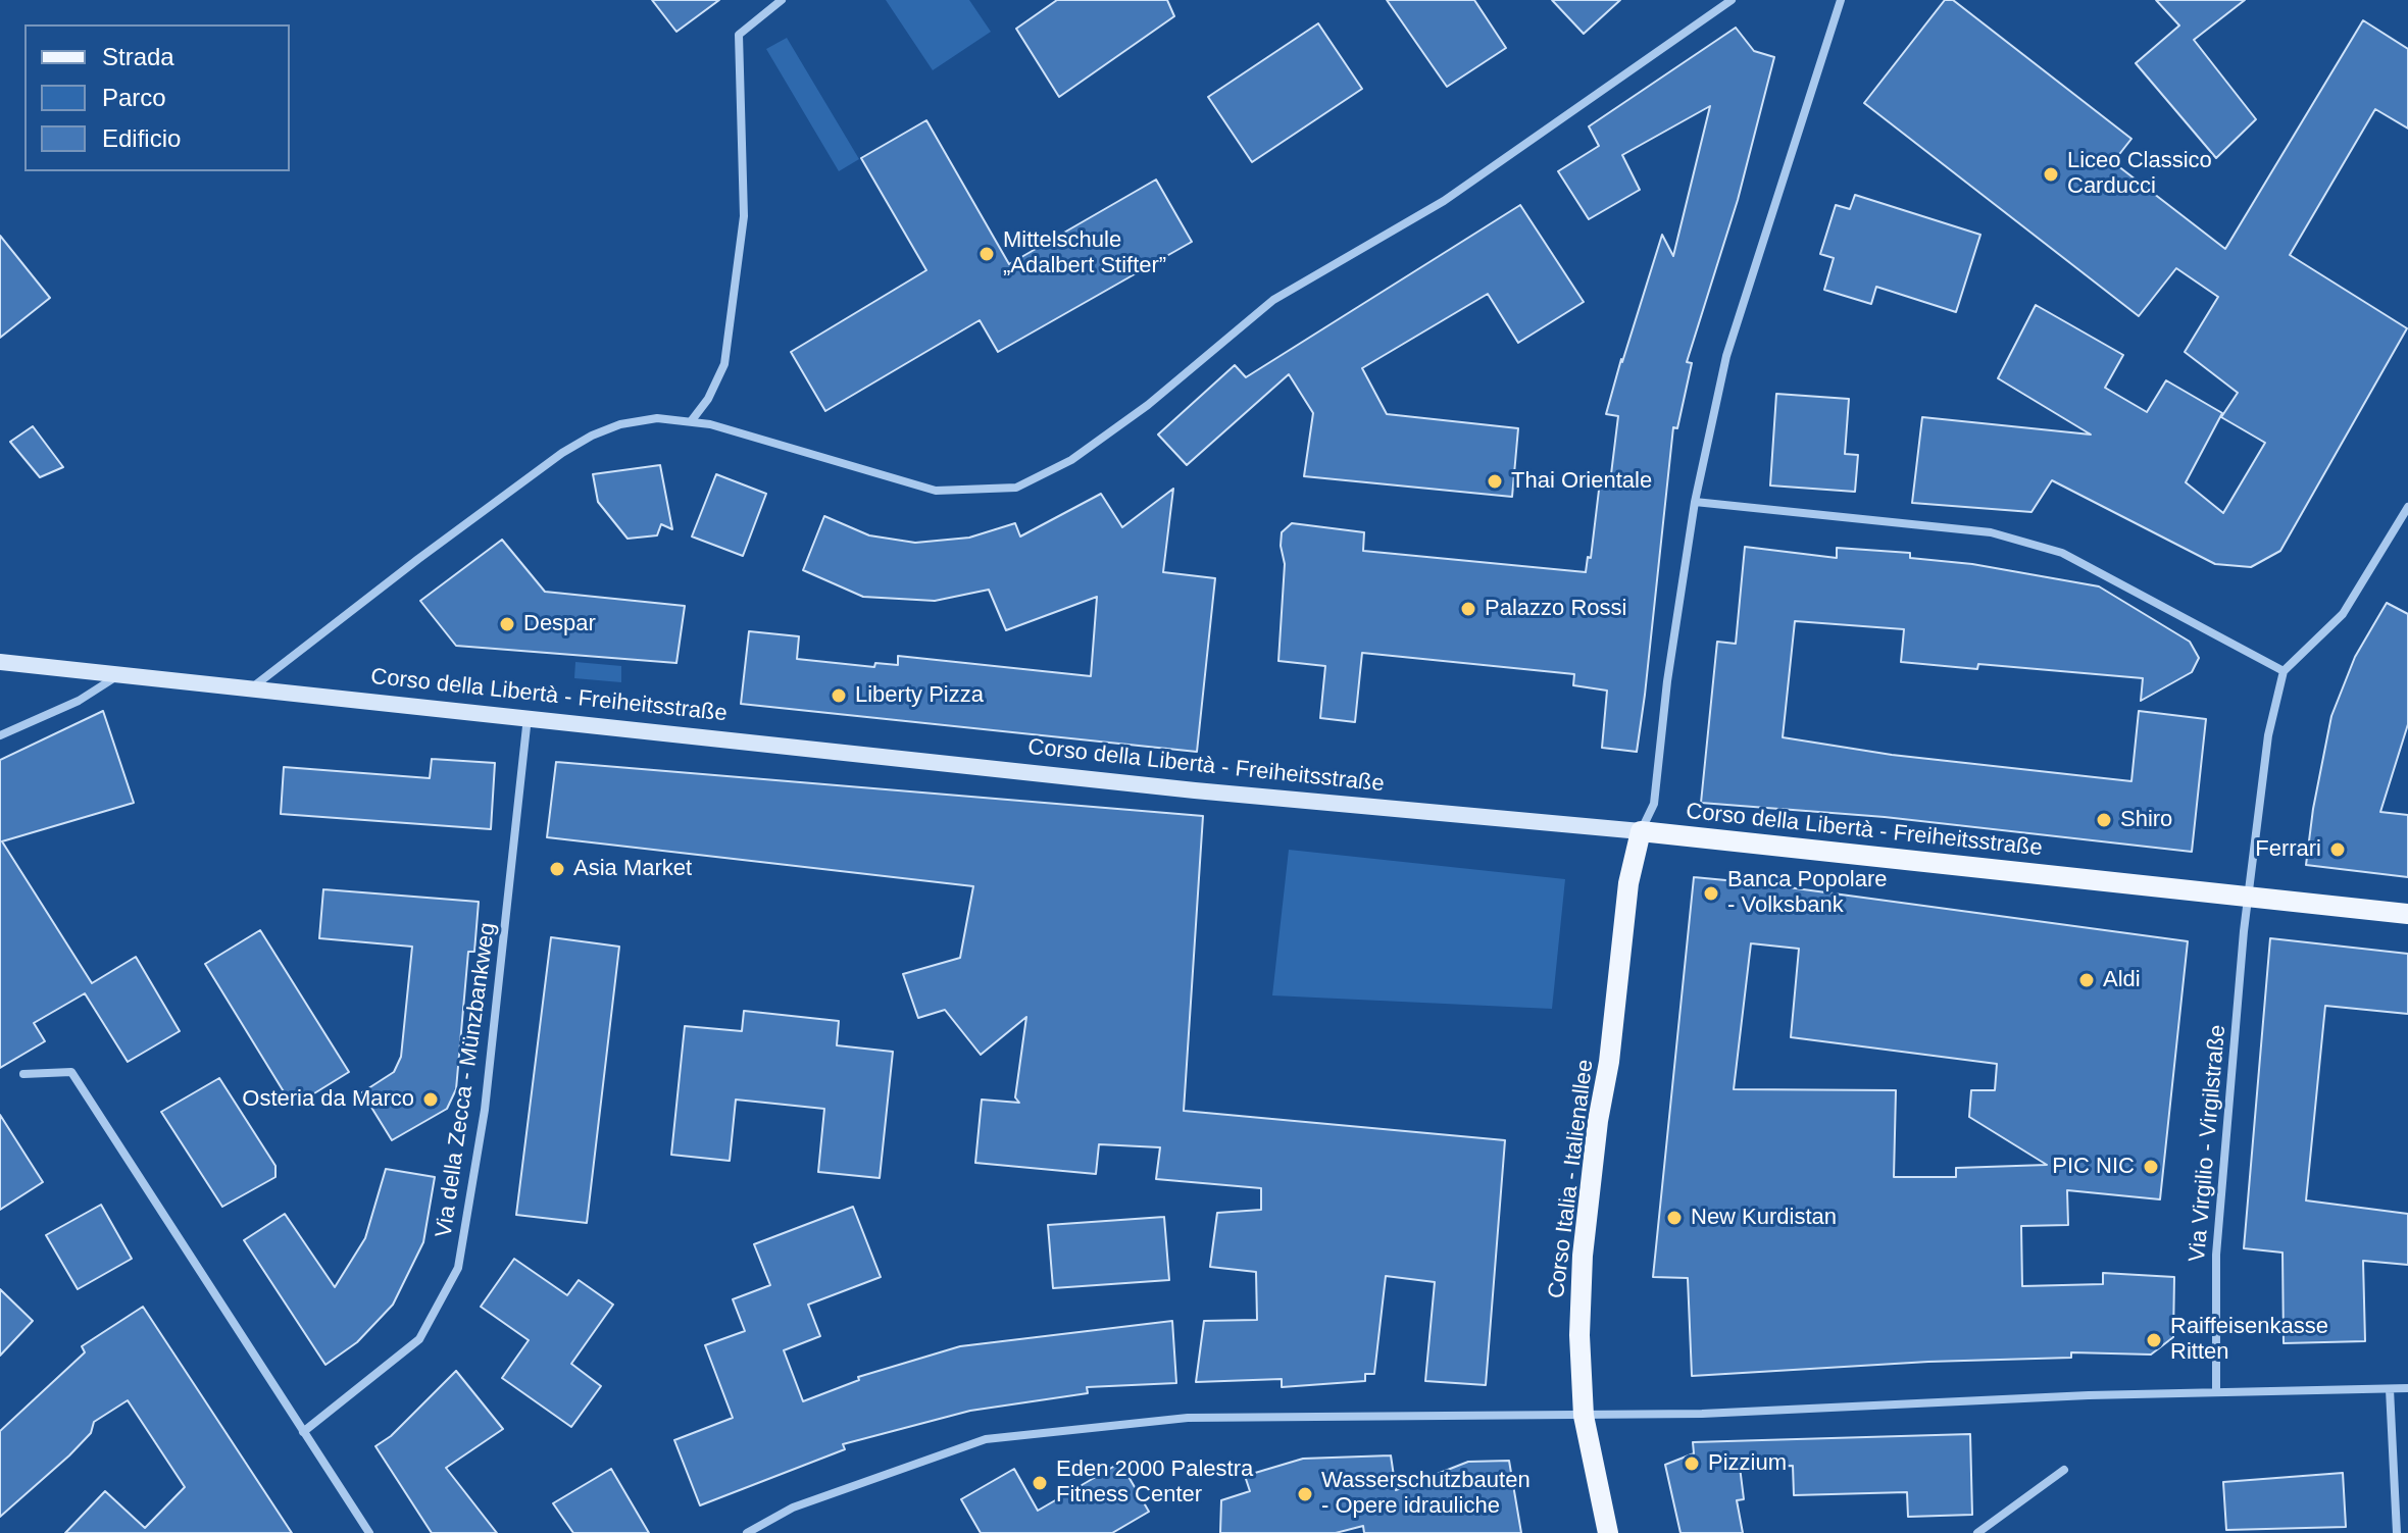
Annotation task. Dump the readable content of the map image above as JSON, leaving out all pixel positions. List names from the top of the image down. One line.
{"streets":{"main road":["Corso della Libertà - Freiheitsstraße","Corso Italia - Italienallee"],"street":["Via della Zecca - Münzbankweg","Via Virgilio - Virgilstraße"]},"crossings":[["Corso della Libertà - Freiheitsstraße","Via della Zecca - Münzbankweg"],["Corso della Libertà - Freiheitsstraße","Via Virgilio - Virgilstraße"],["Corso della Libertà - Freiheitsstraße","Corso Italia - Italienallee"]],"places":["Liceo Classico Carducci","Mittelschule „Adalbert Stifter”","Thai Orientale","Palazzo Rossi","Despar","Liberty Pizza","Shiro","Ferrari","Asia Market","Banca Popolare - Volksbank","Aldi","Osteria da Marco","PIC NIC","New Kurdistan","Raiffeisenkasse Ritten","Pizzium","Eden 2000 Palestra Fitness Center","Wasserschutzbauten - Opere idrauliche"],"legend":["Strada","Parco","Edificio"]}
